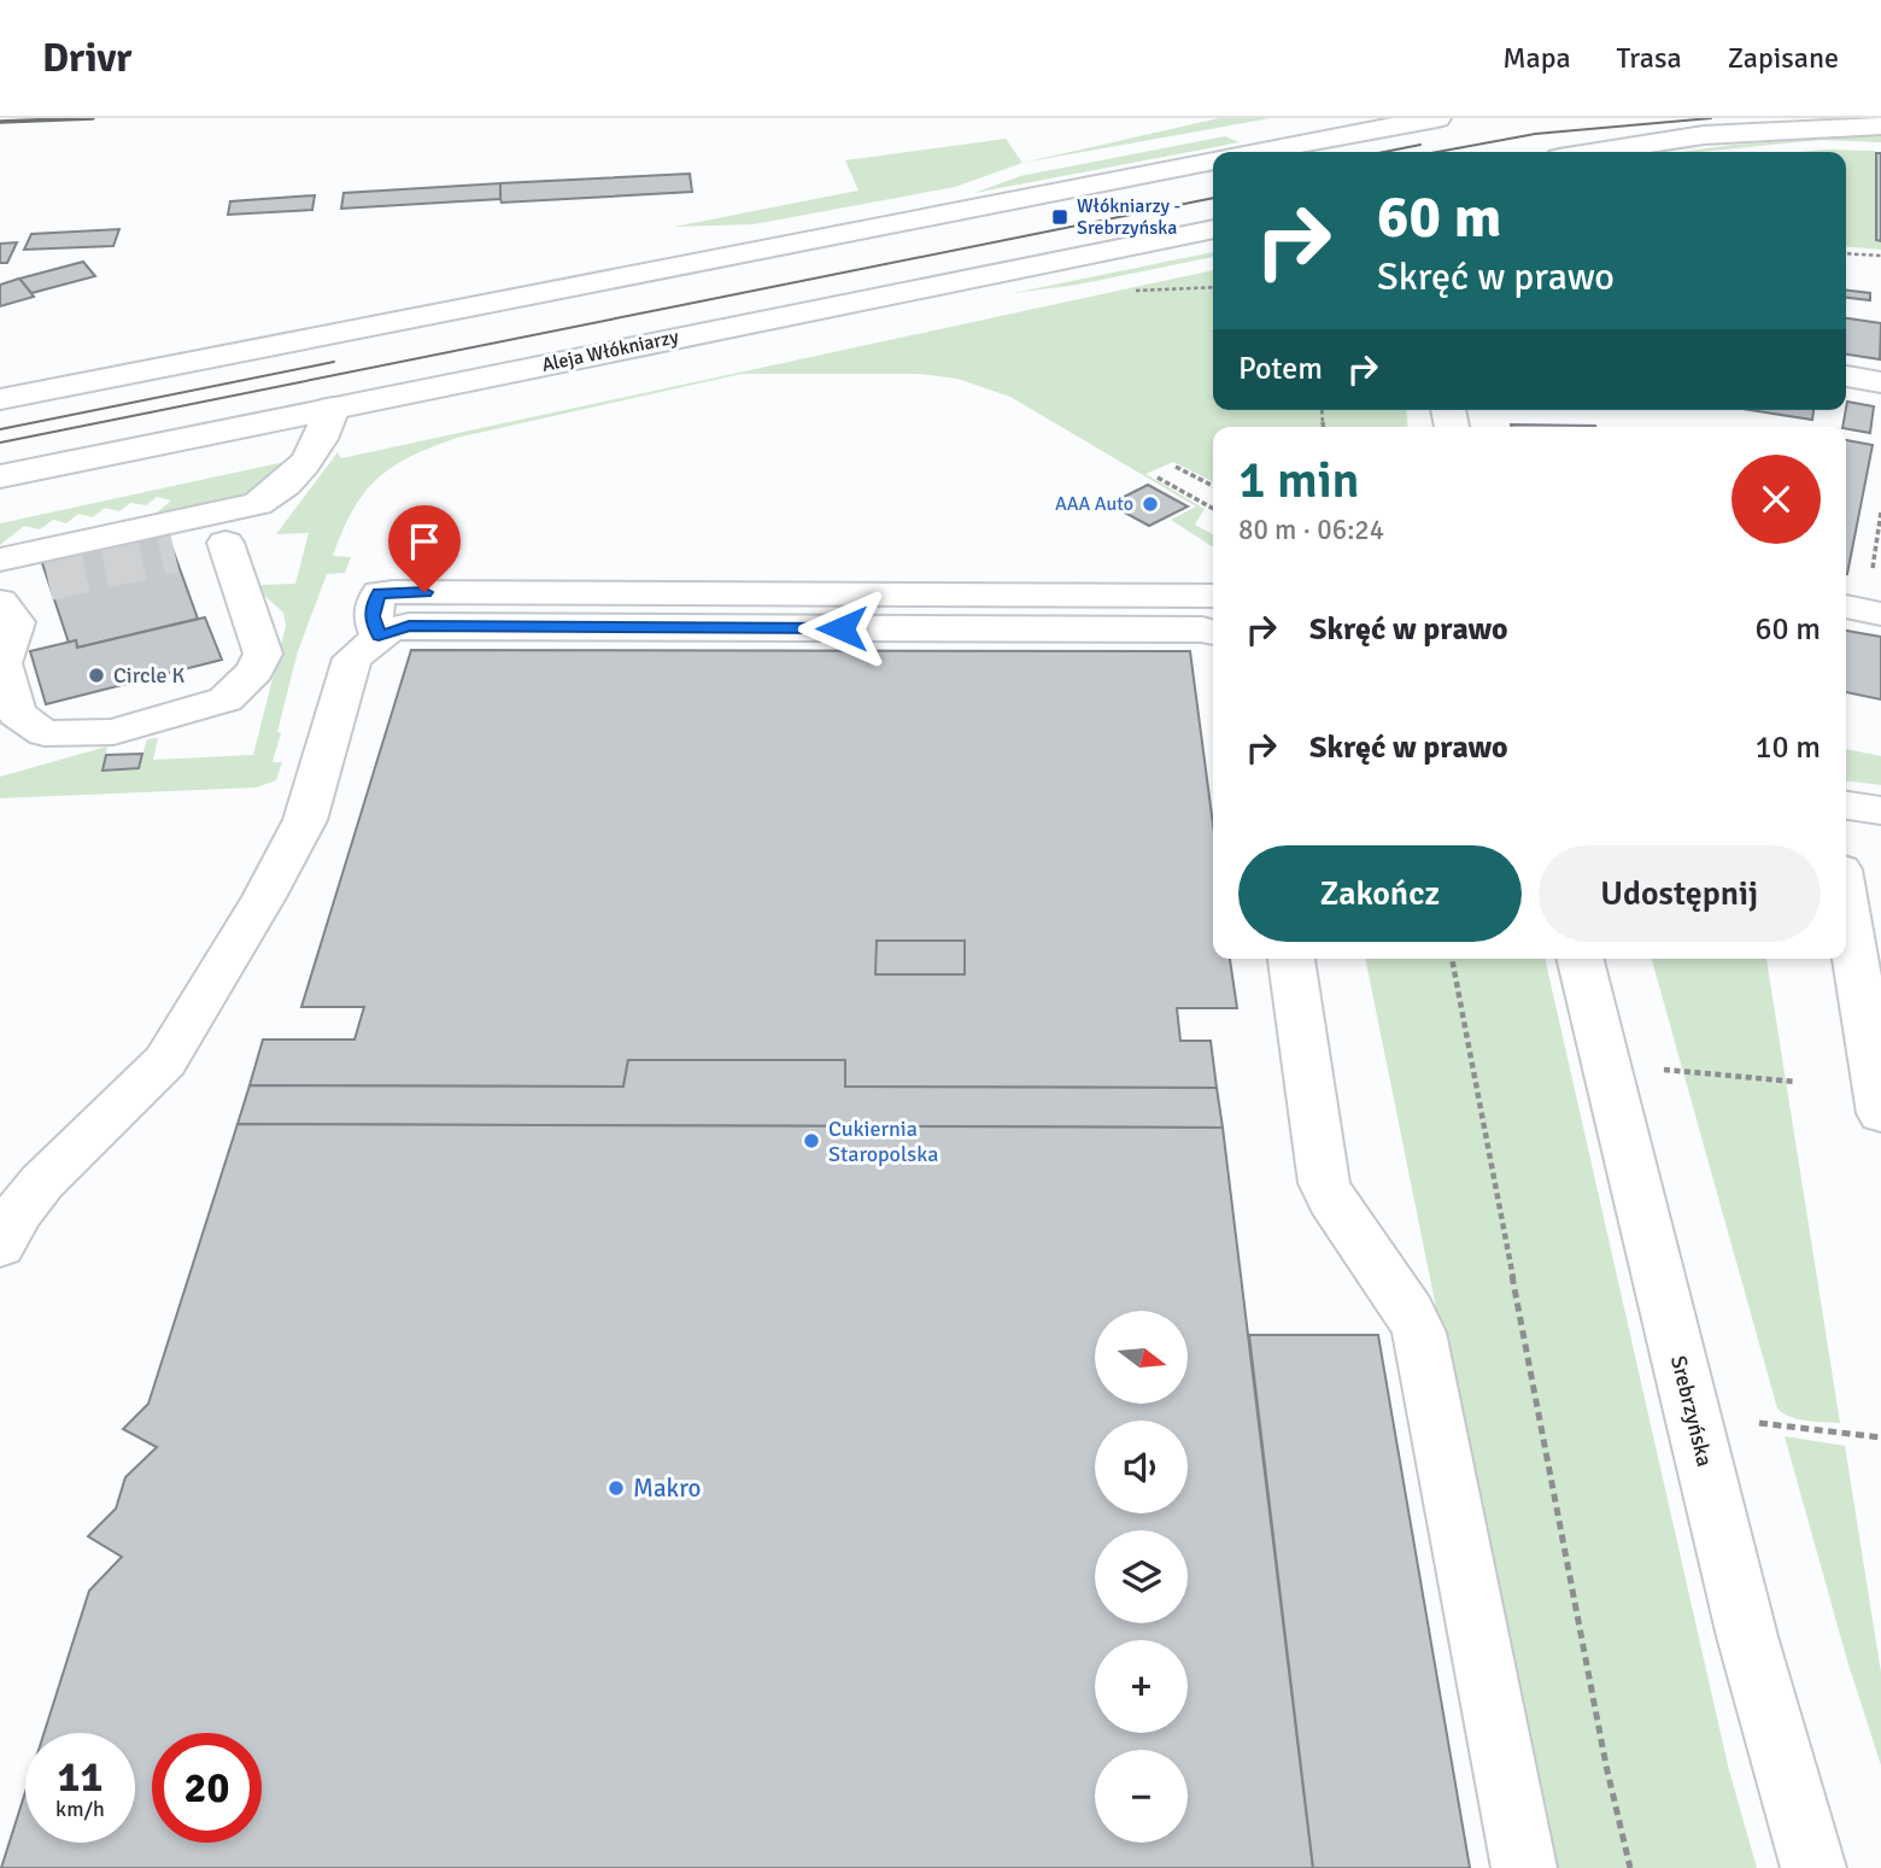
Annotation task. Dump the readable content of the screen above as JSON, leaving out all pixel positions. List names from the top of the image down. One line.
{"streets":{"main road":["Aleja Włókniarzy","Srebrzyńska"]},"places":{"transit":["Włókniarzy - Srebrzyńska"],"other":["AAA Auto","Circle K","Cukiernia Staropolska","Makro"]},"north":"right","page":{"header":"Drivr","nav":["Mapa","Trasa","Zapisane"],"turn":["60 m","Skręć w prawo"],"then":"Potem","heading":["1 min","80 m · 06:24"],"list":[{"name":"Skręć w prawo","value":"60 m"},{"name":"Skręć w prawo","value":"10 m"}],"buttons":["Zakończ","Udostępnij"],"map_buttons":["+","−"],"speed":"11 km/h","limit":"20"}}
